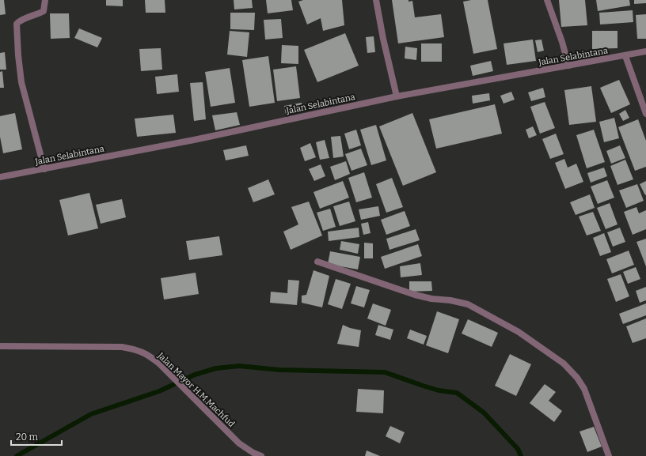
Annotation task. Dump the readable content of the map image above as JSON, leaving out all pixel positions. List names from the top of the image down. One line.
{"streets":{"street":["Jalan Selabintana","Jalan Mayor H.M.Machfud"]},"scale_bar":"20 m"}
